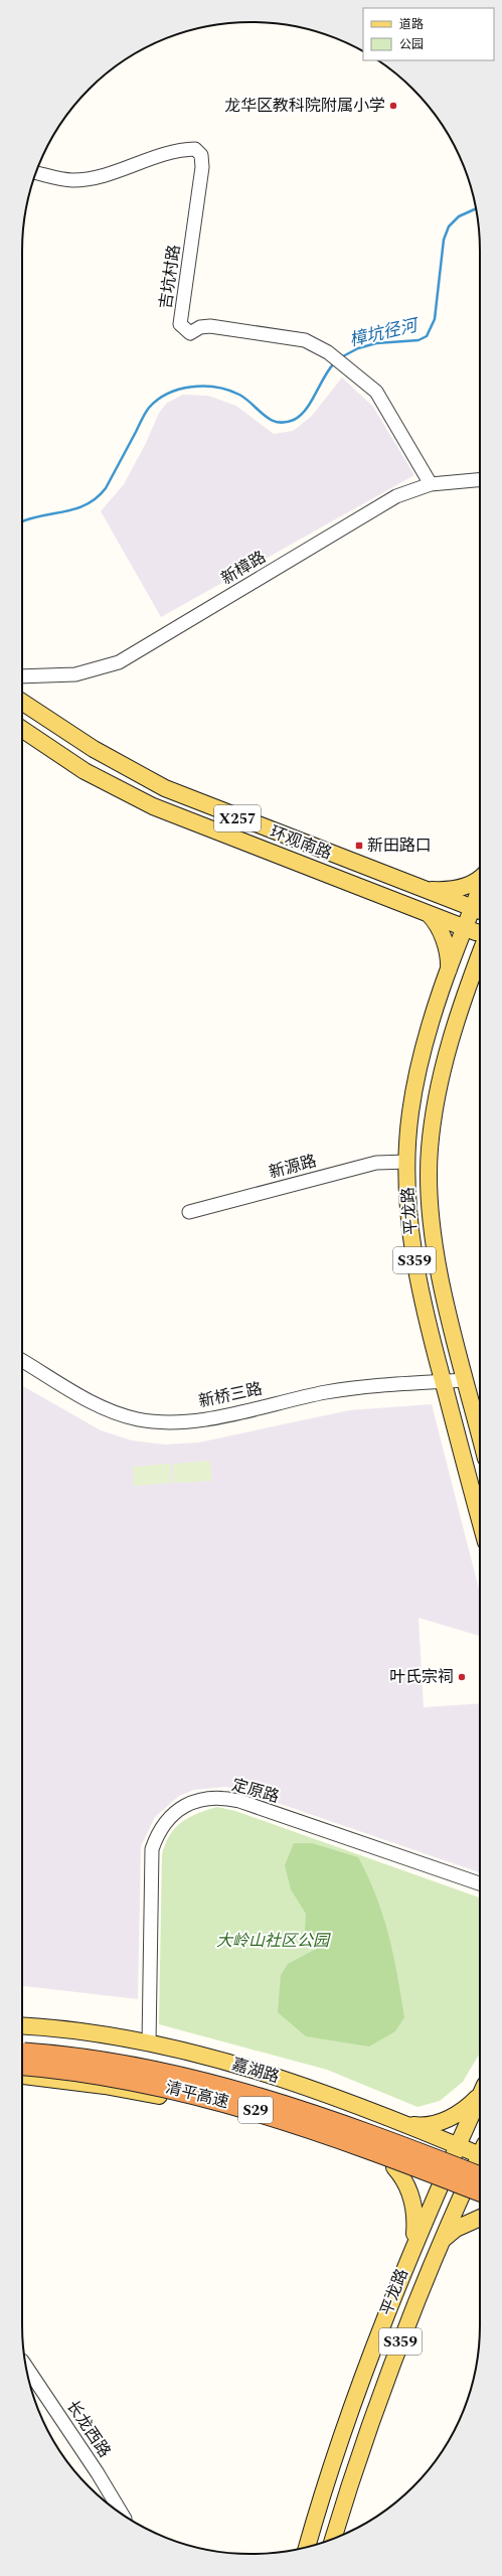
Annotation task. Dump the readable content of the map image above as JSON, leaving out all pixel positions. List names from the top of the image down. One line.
{"streets":{"highway":["清平高速","S29"],"main road":["X257","环观南路","平龙路","S359","嘉湖路"],"street":["吉坑村路","新樟路","新源路","新桥三路","定原路","长龙西路"]},"crossings":[["吉坑村路","新樟路"],["环观南路","平龙路"],["环观南路","S359"],["新源路","平龙路"],["平龙路","S359"],["平龙路","新桥三路"],["平龙路","嘉湖路"],["定原路","嘉湖路"]],"water":["樟坑径河"],"parks":["大岭山社区公园"],"places":{"other":["龙华区教科院附属小学","叶氏宗祠"],"transit":["新田路口"]},"legend":["道路","公园"]}
